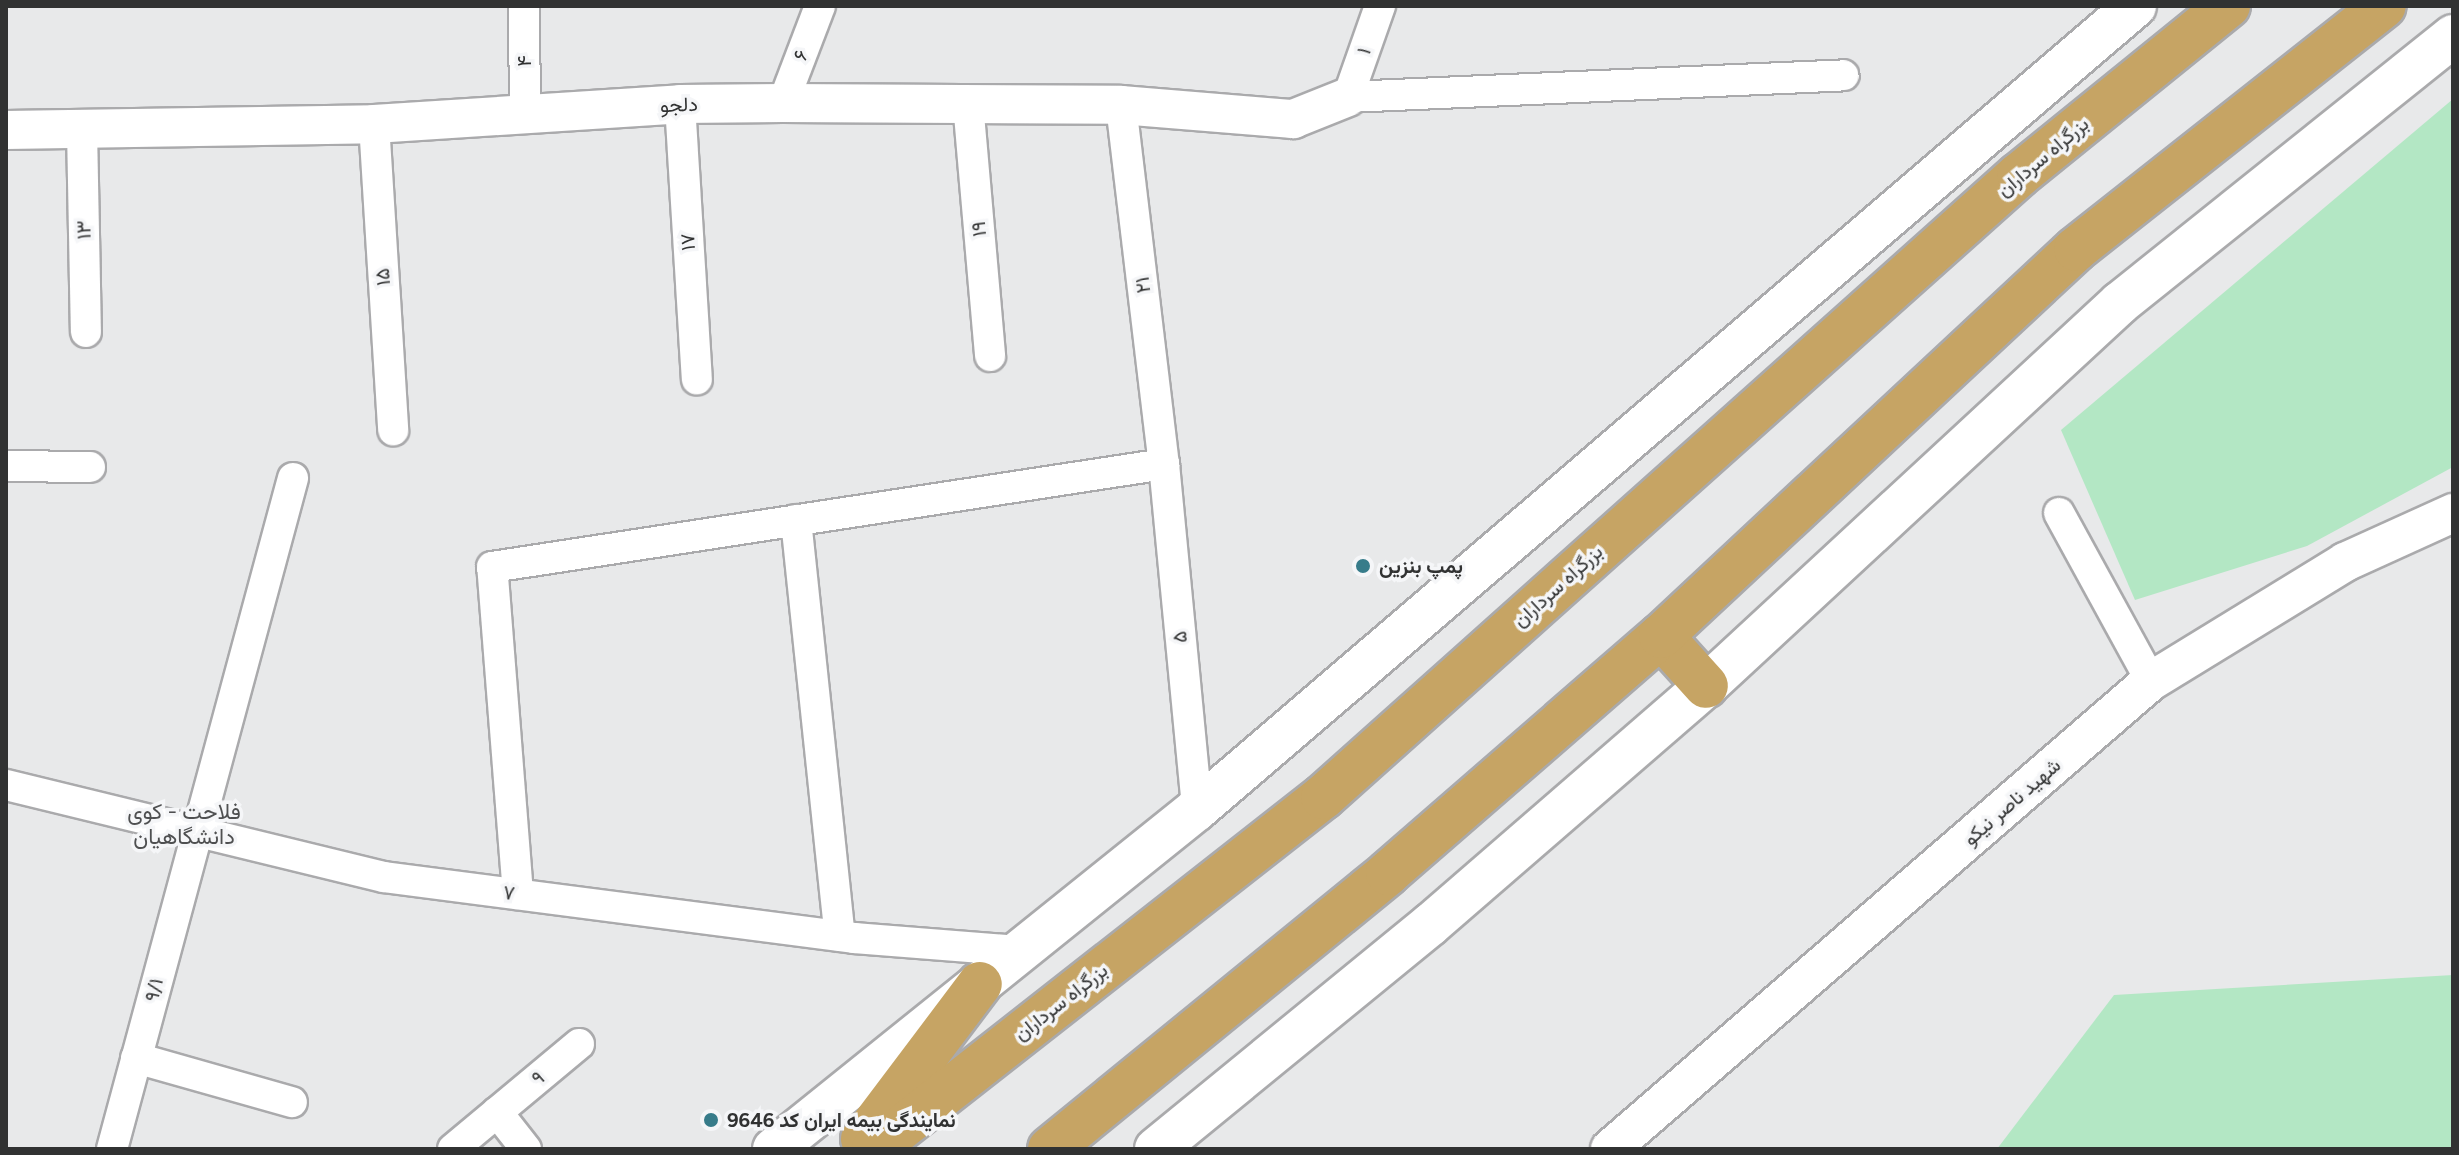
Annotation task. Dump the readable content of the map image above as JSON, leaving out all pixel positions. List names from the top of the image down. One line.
{"streets":{"highway":["بزرگراه سرداران"],"street":["۱","۶","۴","دلجو","۱۹","۱۳","۱۷","۱۵","۲۱","۵","شهید ناصر نیکو","۷","۹/۱","۹"]},"crossings":[["۱","دلجو"],["۶","دلجو"],["۴","دلجو"],["دلجو","۱۹"],["دلجو","۱۳"],["دلجو","۱۷"],["دلجو","۱۵"],["دلجو","۲۱"],["۲۱","۵"],["۷","۹/۱"]],"districts":["فلاحت - کوی دانشگاهیان"],"places":["پمپ بنزین","نمایندگی بیمه ایران کد 9646"]}
